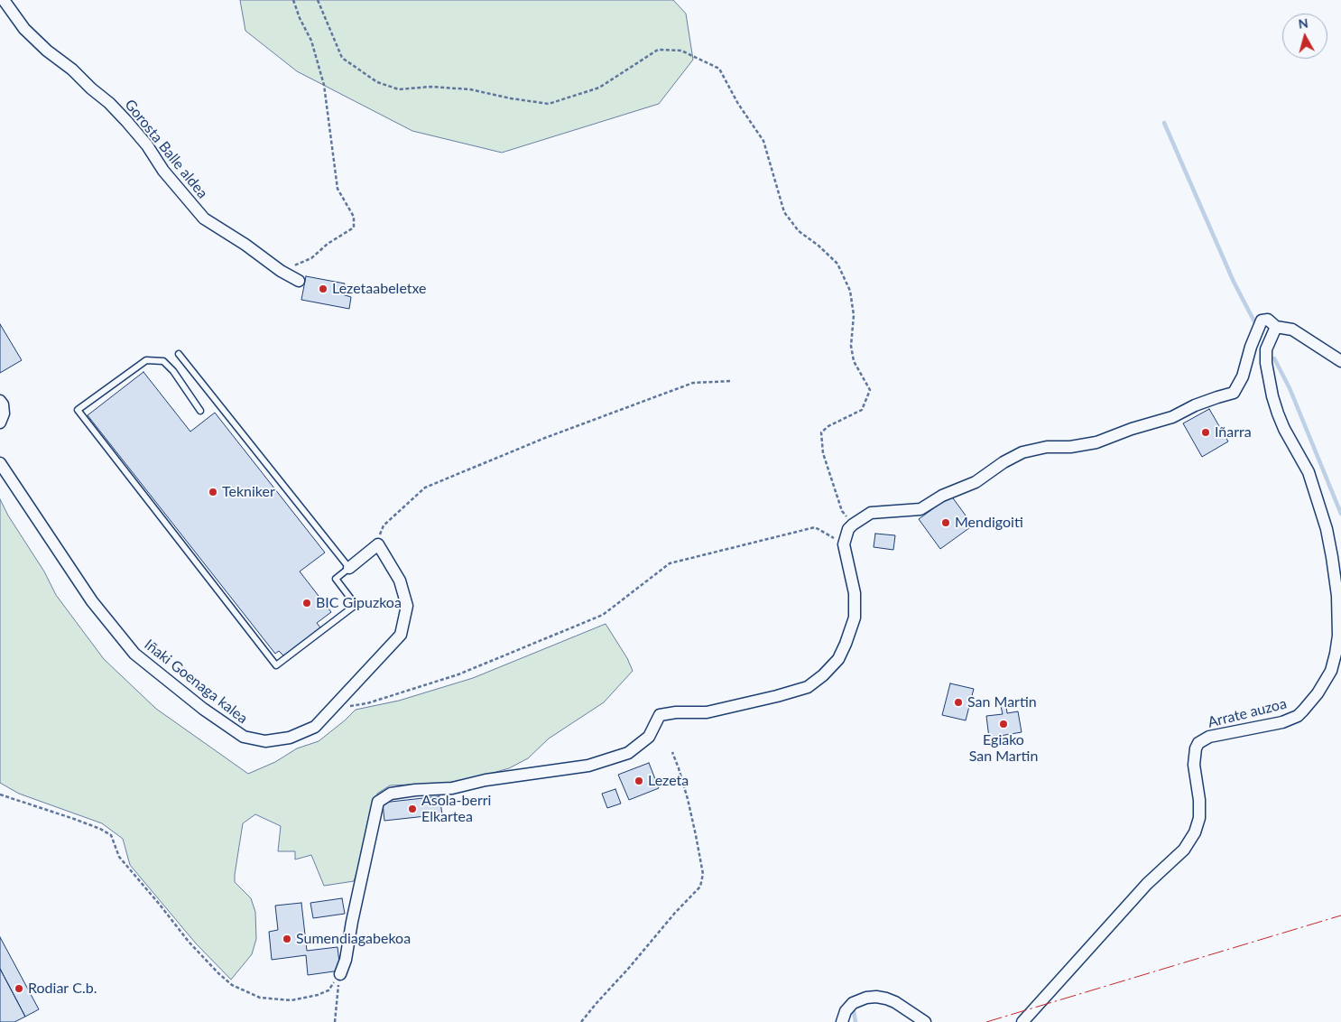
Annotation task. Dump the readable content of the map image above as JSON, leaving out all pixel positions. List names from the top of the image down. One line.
{"streets":{"street":["Gorosta Balle aldea","Iñaki Goenaga kalea","Arrate auzoa"]},"places":["Lezetaabeletxe","Iñarra","Tekniker","Mendigoiti","BIC Gipuzkoa","San Martin","Egiako San Martin","Lezeta","Asola-berri Elkartea","Sumendiagabekoa","Rodiar C.b."],"north":"top"}
